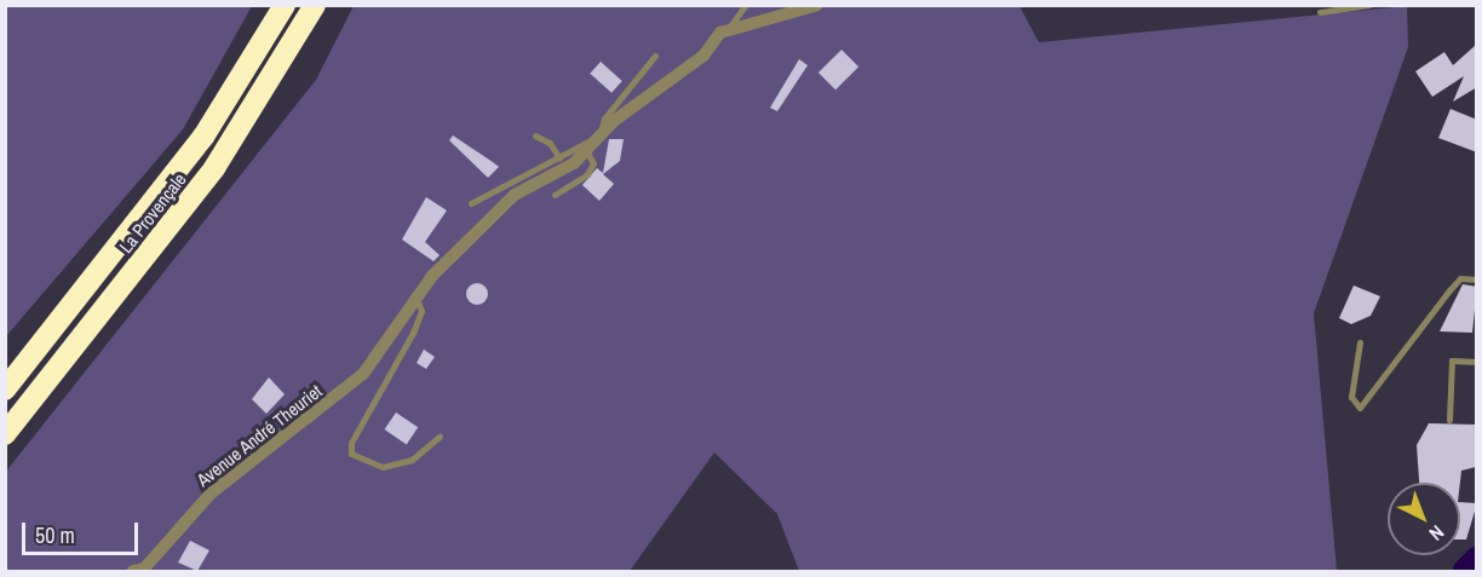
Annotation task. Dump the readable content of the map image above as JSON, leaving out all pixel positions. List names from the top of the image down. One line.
{"streets":{"highway":["La Provençale"],"street":["Avenue André Theuriet"]},"scale_bar":"50 m","north":"bottom right"}
